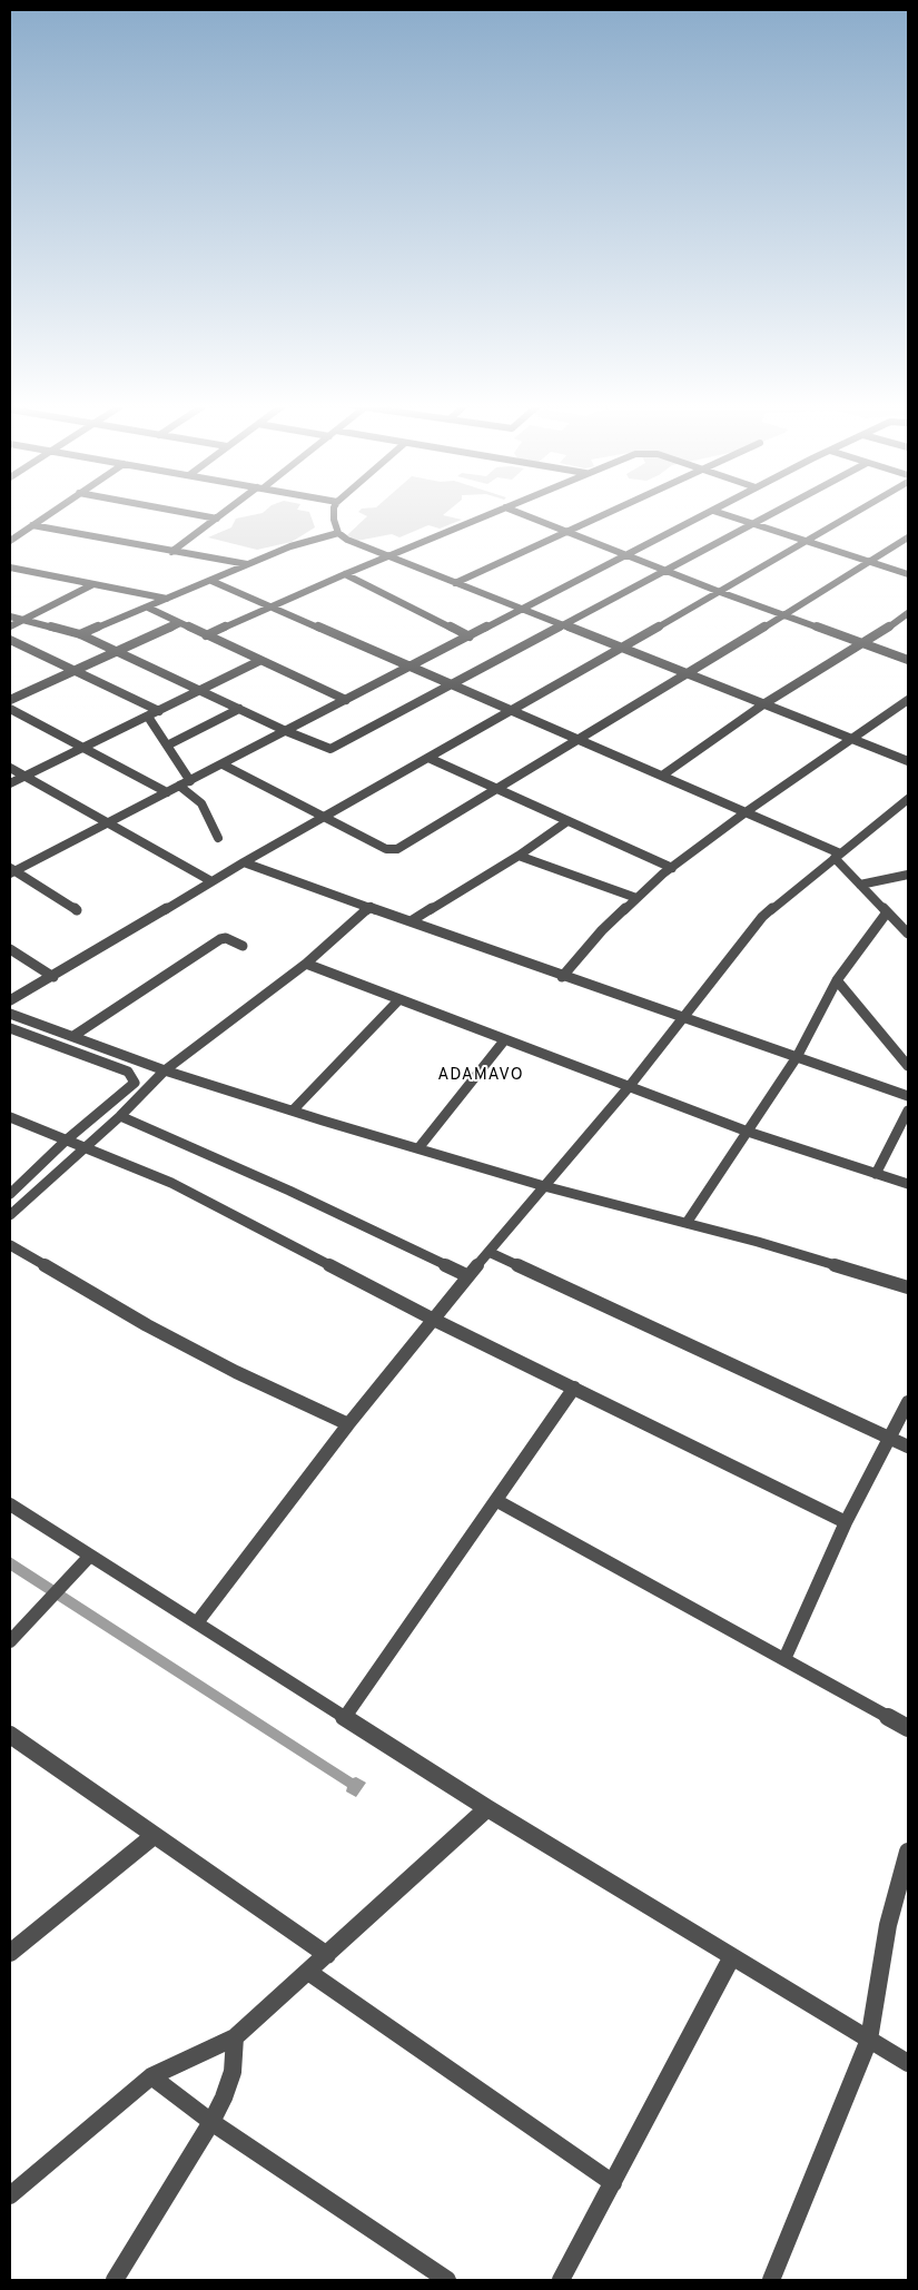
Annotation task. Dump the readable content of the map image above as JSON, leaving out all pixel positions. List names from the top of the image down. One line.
{"districts":["ADAMAVO"]}
